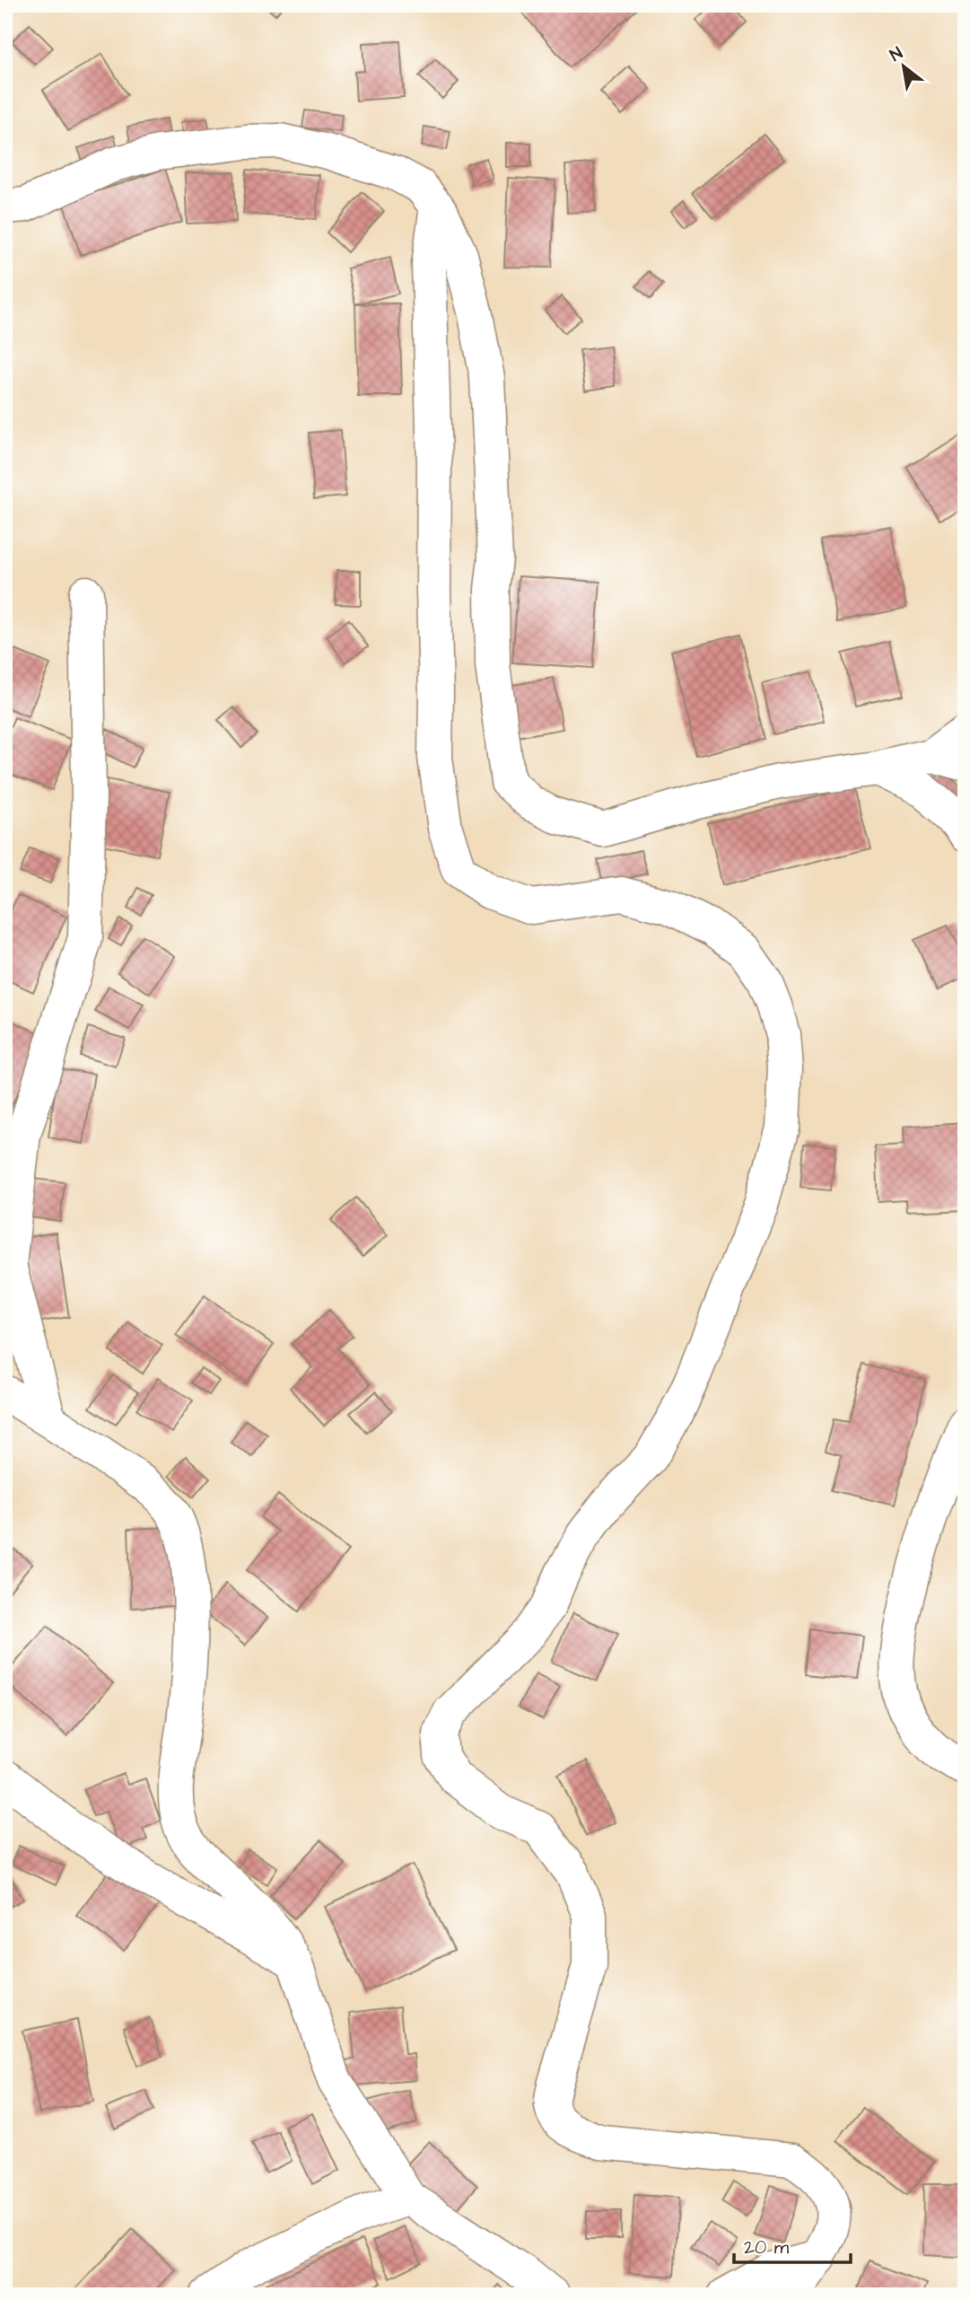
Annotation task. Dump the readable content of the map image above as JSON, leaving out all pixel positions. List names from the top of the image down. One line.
{"scale_bar":"20 m","north":"top left"}
